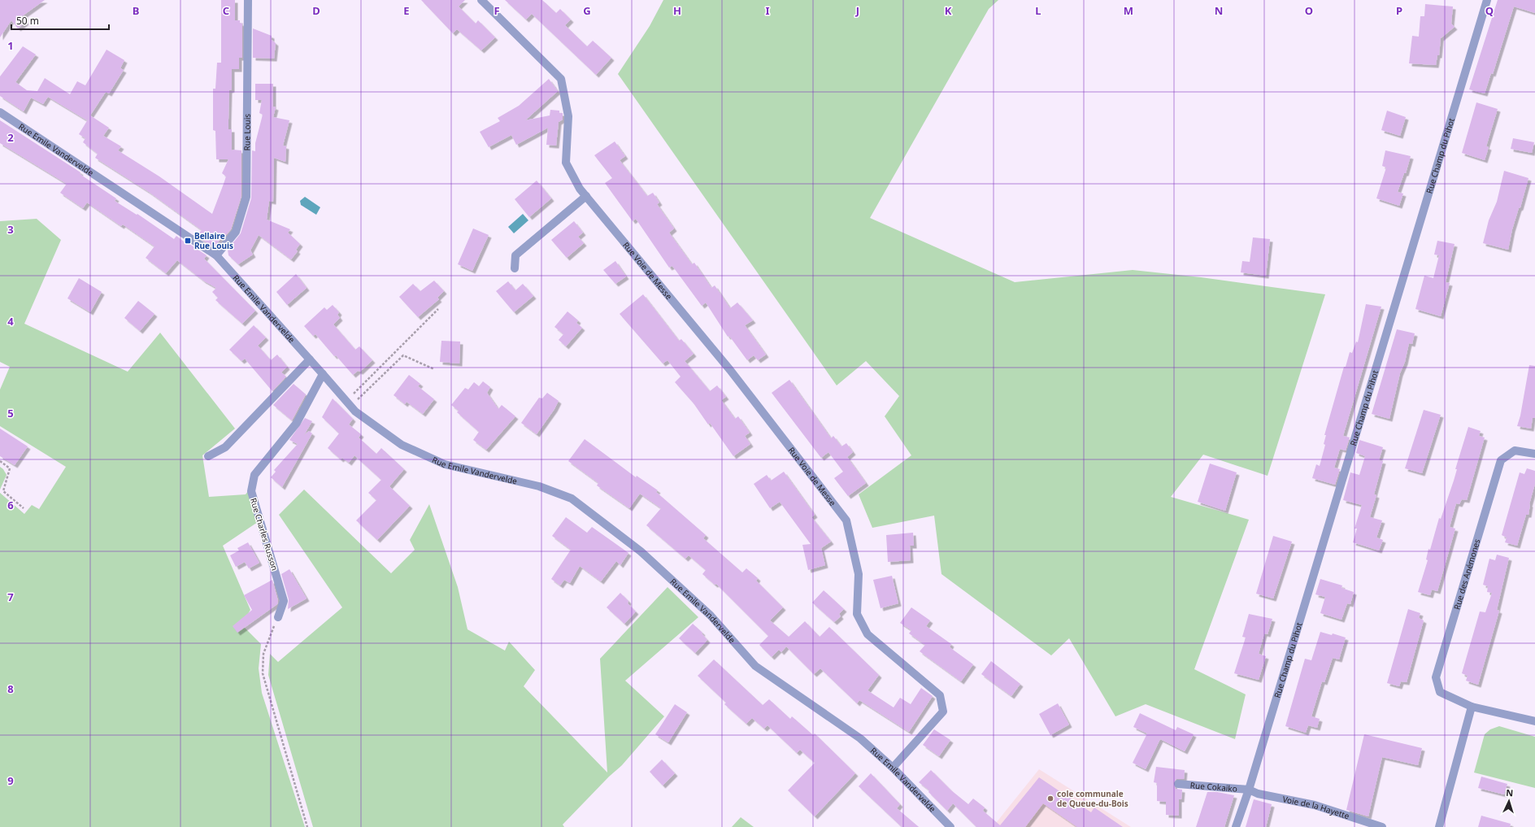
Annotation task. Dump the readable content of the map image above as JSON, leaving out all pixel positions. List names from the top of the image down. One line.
{"streets":{"street":["Rue Louis","Rue Emile Vandervelde","Rue Champ du Pihot","Rue Voie de Messe","Rue Charles Russon","Rue des Anémones","Rue Cokaiko","Voie de la Hayette"]},"crossings":[["Rue Louis","Rue Emile Vandervelde"],["Rue Emile Vandervelde","Rue Voie de Messe"],["Rue Emile Vandervelde","Rue Charles Russon"],["Rue Champ du Pihot","Rue Cokaiko"],["Rue Champ du Pihot","Voie de la Hayette"],["Rue Cokaiko","Voie de la Hayette"]],"places":{"transit":["Bellaire Rue Louis"],"other":["cole communale de Queue-du-Bois"]},"scale_bar":"50 m","north":"top","grid":{"columns":["B","C","D","E","F","G","H","I","J","K","L","M","N","O","P","Q"],"rows":["1","2","3","4","5","6","7","8","9"]}}
